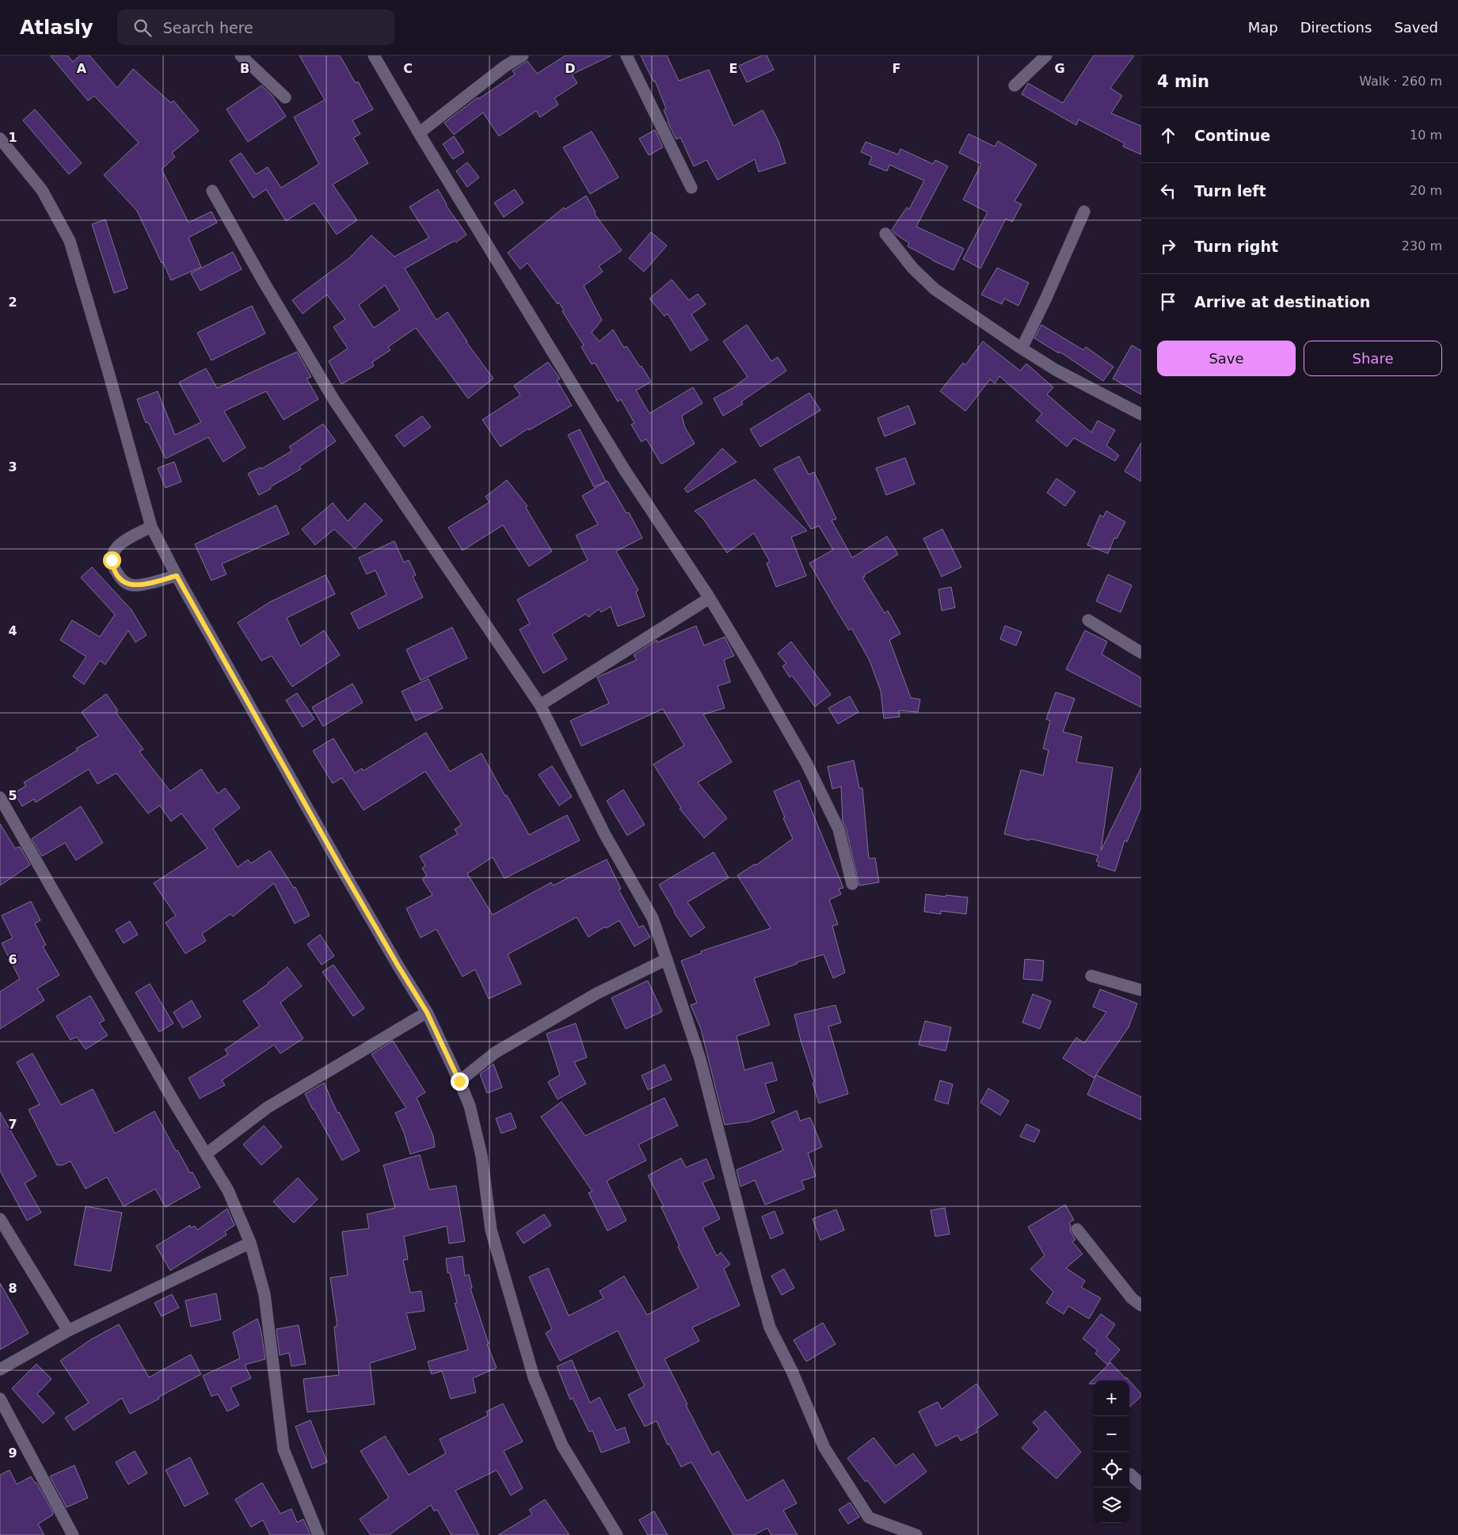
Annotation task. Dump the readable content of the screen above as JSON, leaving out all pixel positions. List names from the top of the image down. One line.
{"page":{"header":"Atlasly","search":"Search here","nav":["Map","Directions","Saved"],"heading":["4 min","Walk · 260 m"],"list":[["Continue","10 m"],["Turn left","20 m"],["Turn right","230 m"],"Arrive at destination"],"buttons":["Save","Share"],"map_buttons":["+","−"]},"grid":{"columns":["A","B","C","D","E","F","G"],"rows":["1","2","3","4","5","6","7","8","9"]}}
